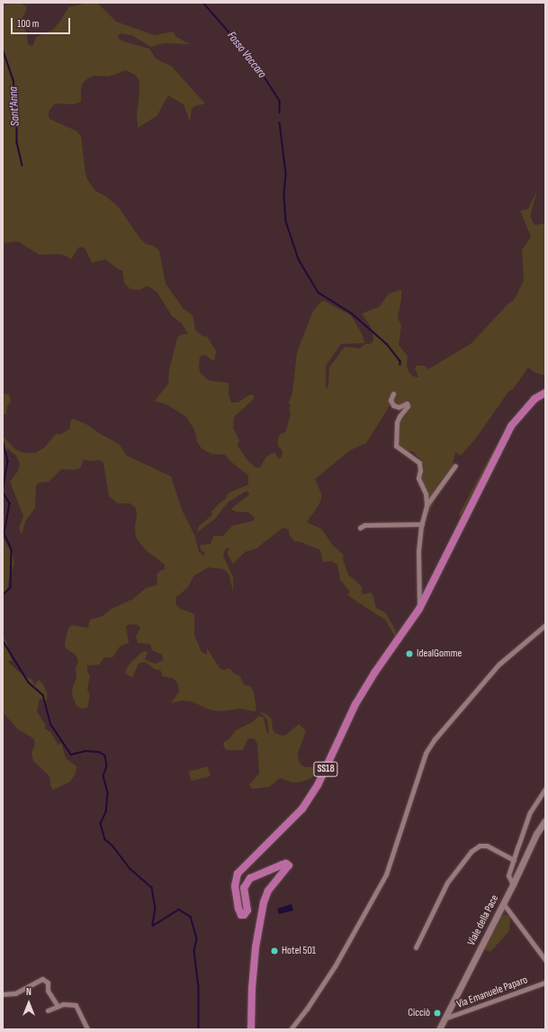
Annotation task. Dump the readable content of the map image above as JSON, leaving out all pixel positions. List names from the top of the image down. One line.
{"streets":{"main road":["SS18","Viale della Pace"],"street":["Via Emanuele Paparo"]},"crossings":[["Viale della Pace","Via Emanuele Paparo"]],"water":["Fosso Vaccaro","Sant'Anna"],"places":["IdealGomme","Hotel 501","Cicciò"],"scale_bar":"100 m","north":"top"}
